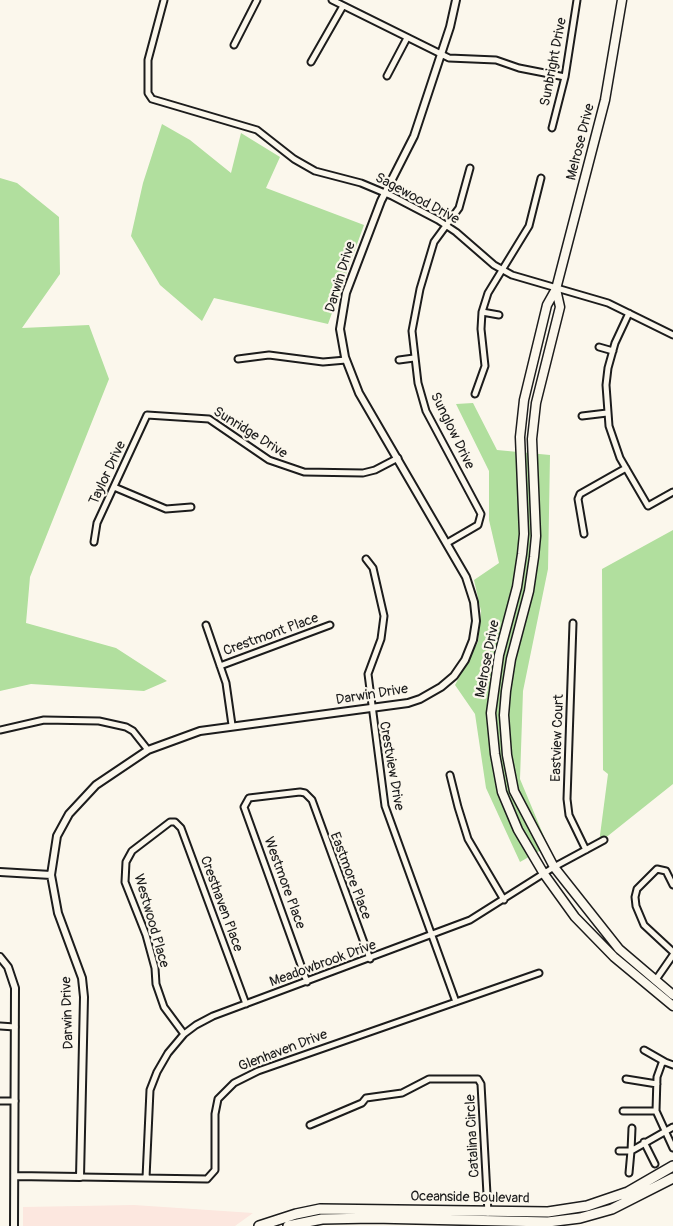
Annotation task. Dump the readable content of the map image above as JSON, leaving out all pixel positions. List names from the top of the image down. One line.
{"streets":{"main road":["Melrose Drive","Oceanside Boulevard"],"street":["Sunbright Drive","Sagewood Drive","Darwin Drive","Sunglow Drive","Sunridge Drive","Taylor Drive","Crestmont Place","Eastview Court","Crestview Drive","Eastmore Place","Westmore Place","Cresthaven Place","Westwood Place","Meadowbrook Drive","Glenhaven Drive","Catalina Circle"]},"crossings":[["Melrose Drive","Sagewood Drive"],["Melrose Drive","Meadowbrook Drive"],["Sagewood Drive","Darwin Drive"],["Sagewood Drive","Sunglow Drive"],["Darwin Drive","Sunglow Drive"],["Darwin Drive","Sunridge Drive"],["Darwin Drive","Crestview Drive"],["Darwin Drive","Glenhaven Drive"],["Sunridge Drive","Taylor Drive"],["Eastview Court","Meadowbrook Drive"],["Crestview Drive","Meadowbrook Drive"],["Crestview Drive","Glenhaven Drive"],["Eastmore Place","Westmore Place"],["Eastmore Place","Meadowbrook Drive"],["Westmore Place","Meadowbrook Drive"],["Cresthaven Place","Westwood Place"],["Cresthaven Place","Meadowbrook Drive"],["Westwood Place","Meadowbrook Drive"],["Meadowbrook Drive","Glenhaven Drive"],["Catalina Circle","Oceanside Boulevard"]]}
